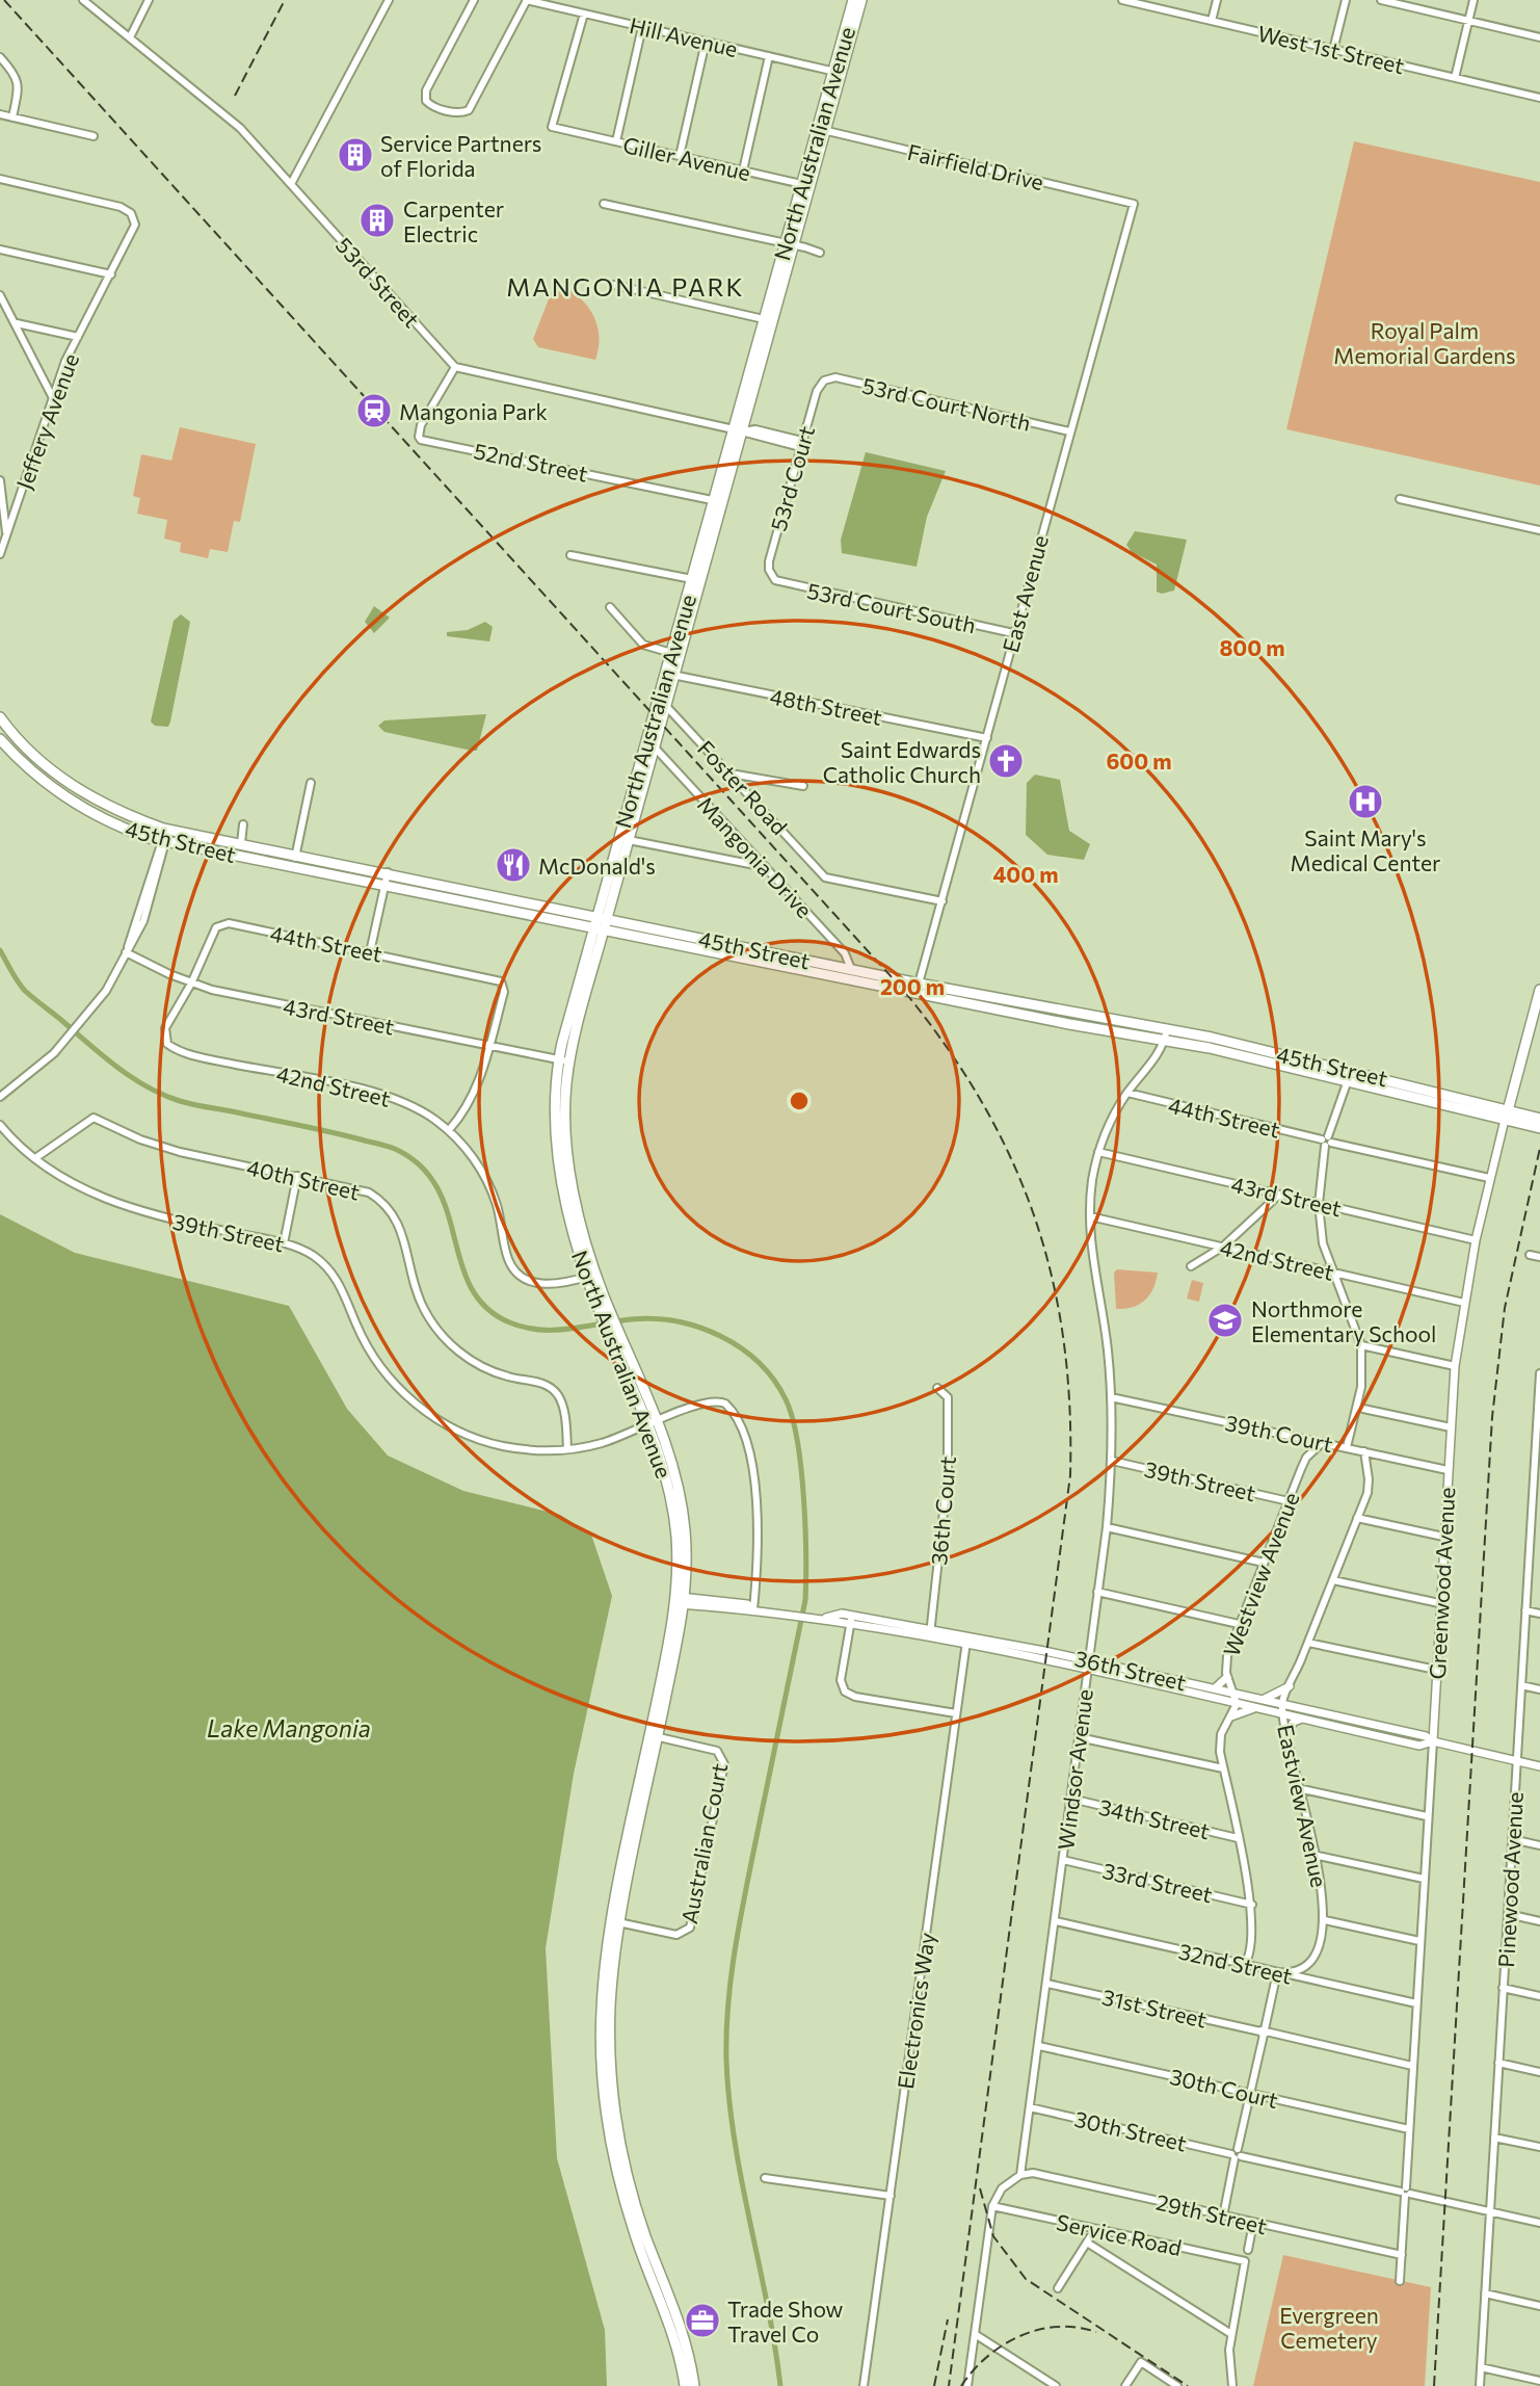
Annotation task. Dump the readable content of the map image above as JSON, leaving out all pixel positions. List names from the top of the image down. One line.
{"streets":{"main road":["North Australian Avenue","45th Street","Greenwood Avenue"],"street":["Hill Avenue","West 1st Street","Giller Avenue","Fairfield Drive","53rd Street","53rd Court North","Jeffery Avenue","52nd Street","53rd Court","East Avenue","53rd Court South","48th Street","Foster Road","Mangonia Drive","44th Street","43rd Street","42nd Street","40th Street","39th Street","39th Court","36th Court","Westview Avenue","36th Street","Windsor Avenue","Eastview Avenue","34th Street","Australian Court","Pinewood Avenue","33rd Street","32nd Street","31st Street","Electronics Way","30th Court","30th Street","29th Street","Service Road"]},"crossings":[["Hill Avenue","North Australian Avenue"],["Hill Avenue","Giller Avenue"],["North Australian Avenue","Giller Avenue"],["North Australian Avenue","Fairfield Drive"],["North Australian Avenue","52nd Street"],["North Australian Avenue","48th Street"],["North Australian Avenue","Foster Road"],["North Australian Avenue","45th Street"],["North Australian Avenue","Mangonia Drive"],["North Australian Avenue","43rd Street"],["North Australian Avenue","42nd Street"],["North Australian Avenue","39th Street"],["North Australian Avenue","36th Street"],["North Australian Avenue","Australian Court"],["Fairfield Drive","East Avenue"],["53rd Street","52nd Street"],["53rd Court North","53rd Court"],["53rd Court North","East Avenue"],["53rd Court","53rd Court South"],["East Avenue","53rd Court South"],["East Avenue","48th Street"],["East Avenue","Foster Road"],["East Avenue","45th Street"],["45th Street","Mangonia Drive"],["45th Street","Greenwood Avenue"],["45th Street","Windsor Avenue"],["44th Street","43rd Street"],["44th Street","42nd Street"],["44th Street","Greenwood Avenue"],["44th Street","Windsor Avenue"],["43rd Street","42nd Street"],["43rd Street","Greenwood Avenue"],["43rd Street","Windsor Avenue"],["42nd Street","Greenwood Avenue"],["42nd Street","Windsor Avenue"],["40th Street","39th Street"],["39th Street","Westview Avenue"],["39th Street","Windsor Avenue"],["39th Court","Westview Avenue"],["39th Court","Greenwood Avenue"],["39th Court","Windsor Avenue"],["39th Court","Eastview Avenue"],["36th Court","36th Street"],["Westview Avenue","36th Street"],["Westview Avenue","34th Street"],["Westview Avenue","33rd Street"],["Westview Avenue","32nd Street"],["Greenwood Avenue","36th Street"],["Greenwood Avenue","32nd Street"],["Greenwood Avenue","31st Street"],["Greenwood Avenue","30th Court"],["Greenwood Avenue","30th Street"],["Greenwood Avenue","29th Street"],["36th Street","Windsor Avenue"],["36th Street","Eastview Avenue"],["36th Street","Pinewood Avenue"],["36th Street","Electronics Way"],["Windsor Avenue","34th Street"],["Windsor Avenue","33rd Street"],["Windsor Avenue","32nd Street"],["Windsor Avenue","31st Street"],["Windsor Avenue","30th Court"],["Windsor Avenue","30th Street"],["Windsor Avenue","29th Street"],["Eastview Avenue","32nd Street"],["Pinewood Avenue","30th Street"]],"districts":["MANGONIA PARK"],"water":["Lake Mangonia"],"parks":["Royal Palm Memorial Gardens","Evergreen Cemetery"],"places":{"building":["Service Partners of Florida","Carpenter Electric"],"station":["Mangonia Park"],"church":["Saint Edwards Catholic Church"],"hospital":["Saint Mary's Medical Center"],"restaurant":["McDonald's"],"school or university":["Northmore Elementary School"],"office":["Trade Show Travel Co"]},"rings":["800 m","600 m","400 m","200 m"]}
